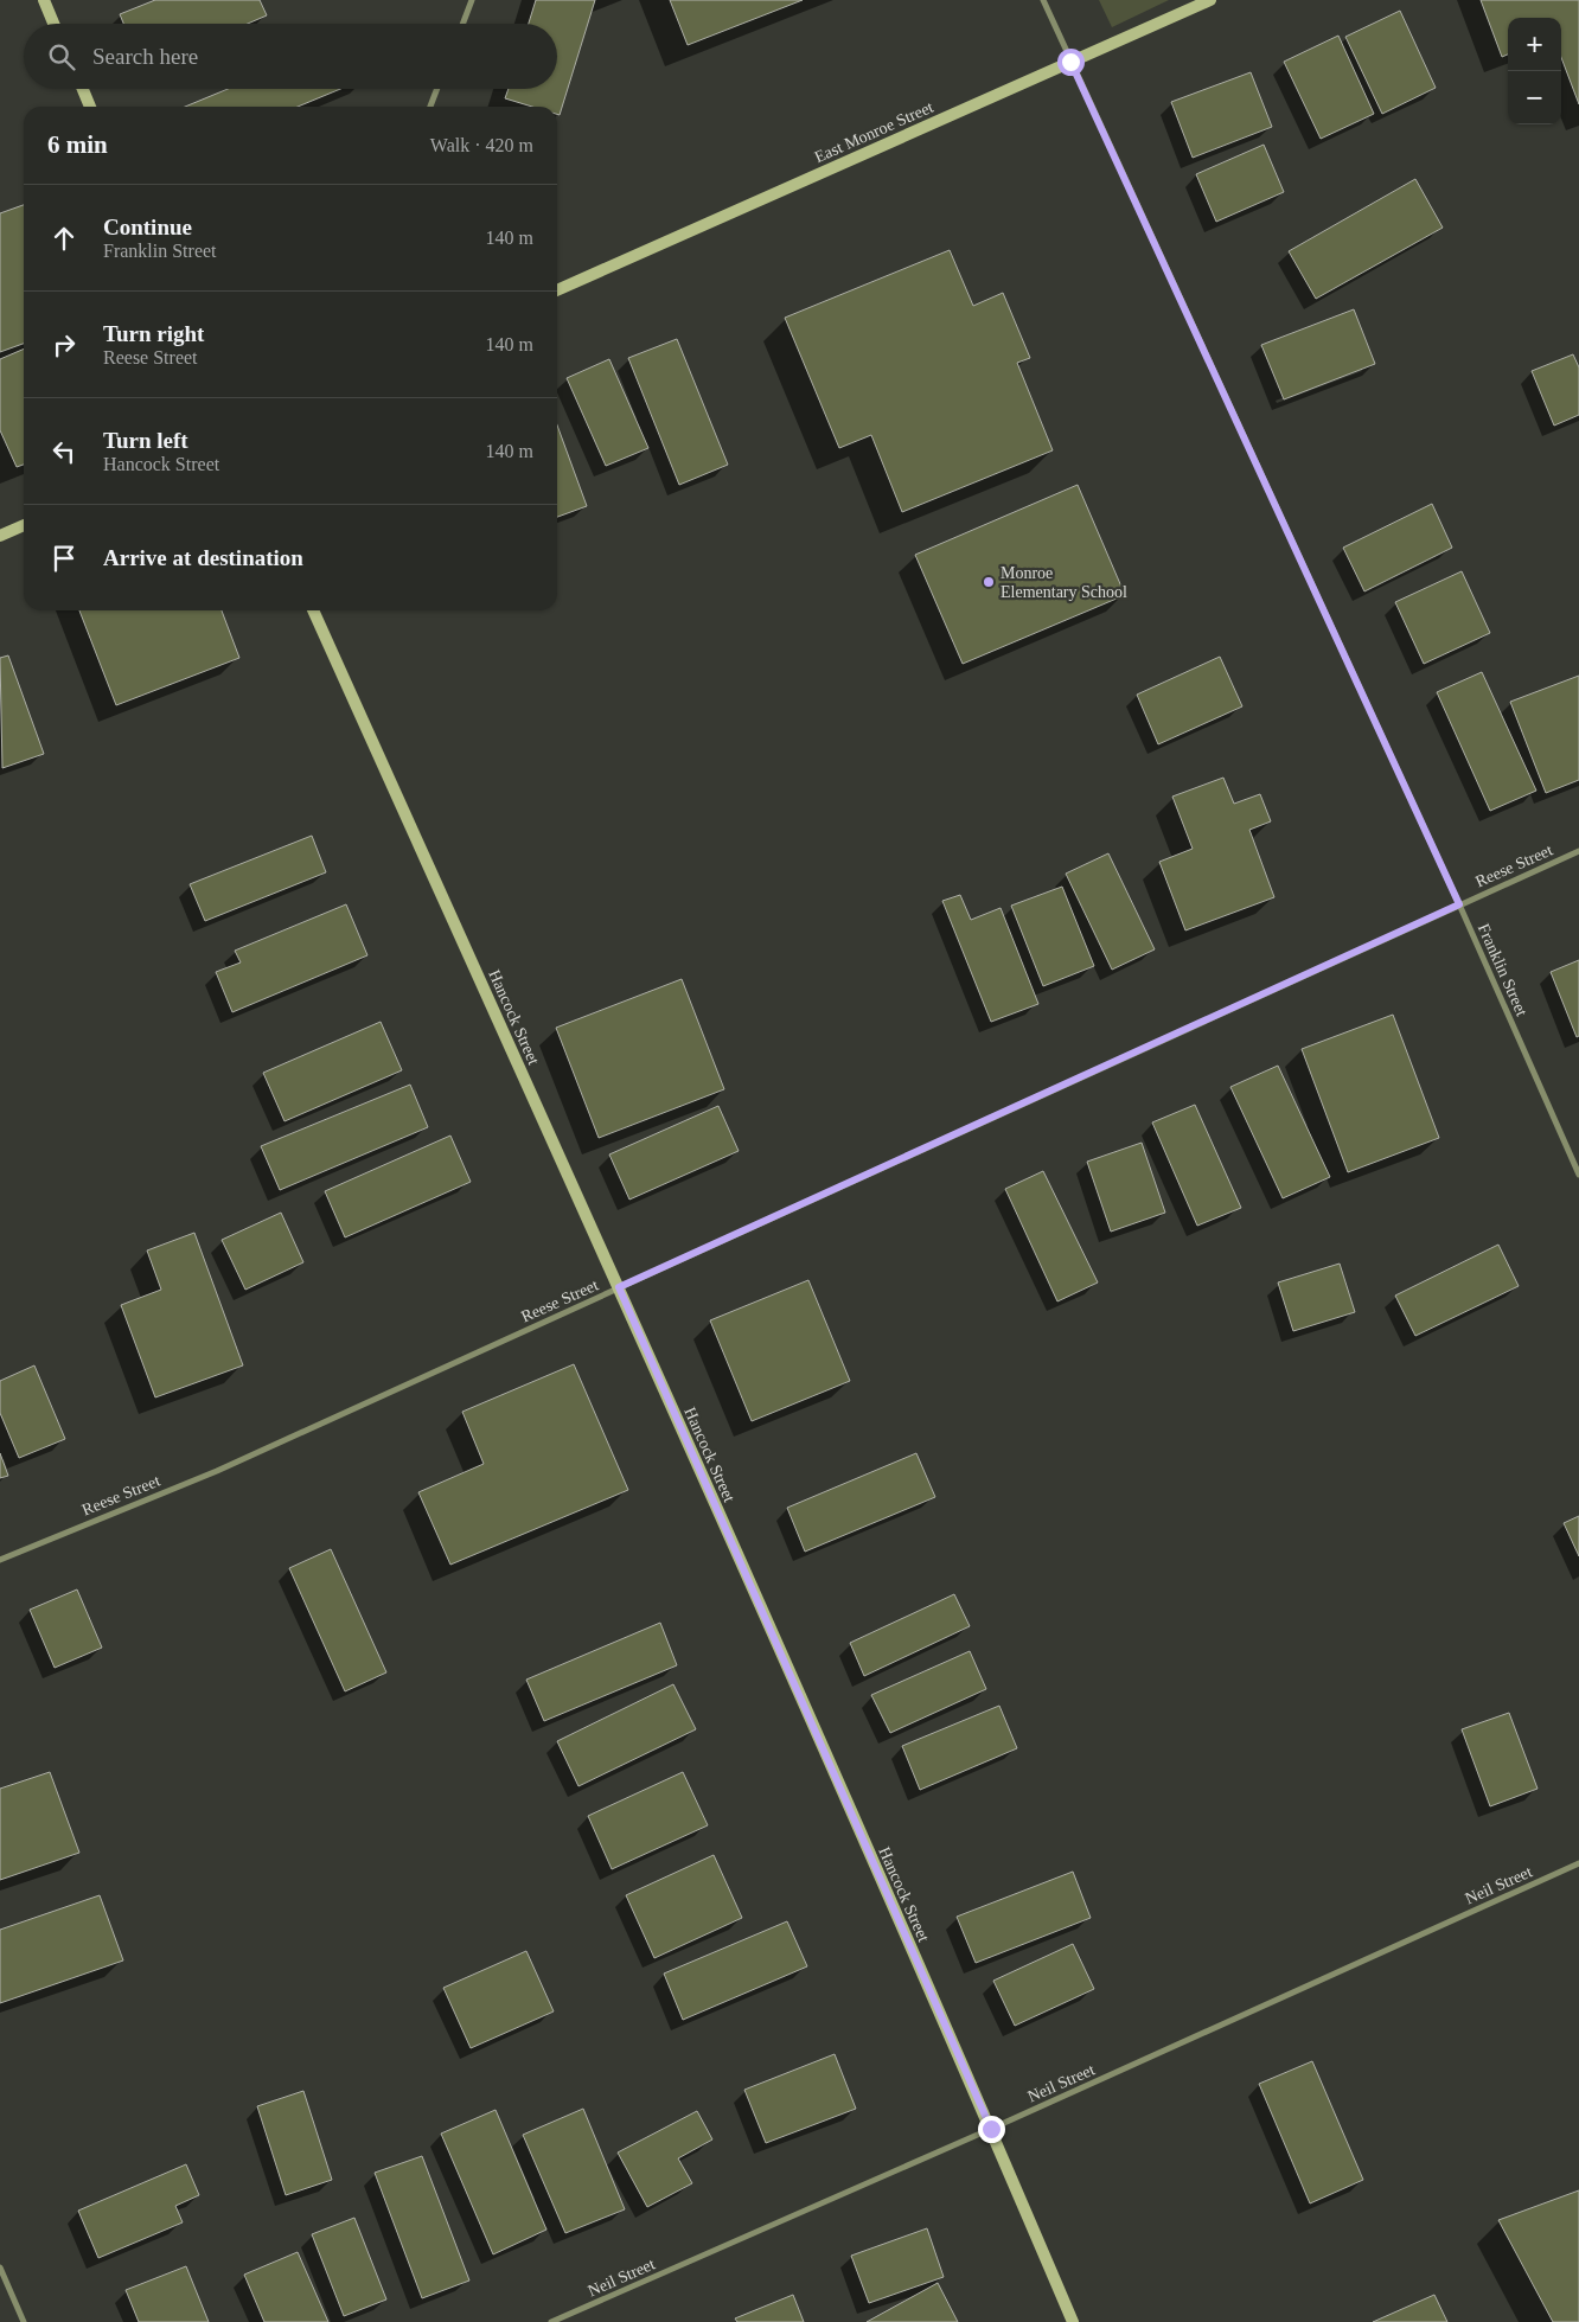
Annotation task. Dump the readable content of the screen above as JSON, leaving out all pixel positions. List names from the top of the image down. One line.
{"streets":{"street":["East Monroe Street","Reese Street","Franklin Street","Hancock Street","Neil Street"]},"crossings":[["East Monroe Street","Franklin Street"],["Reese Street","Franklin Street"],["Reese Street","Hancock Street"],["Hancock Street","Neil Street"]],"places":["Monroe Elementary School"],"page":{"map_buttons":["+","−"],"search":"Search here","heading":["6 min","Walk · 420 m"],"list":[["Continue","Franklin Street","140 m"],["Turn right","Reese Street","140 m"],["Turn left","Hancock Street","140 m"],"Arrive at destination"]}}
